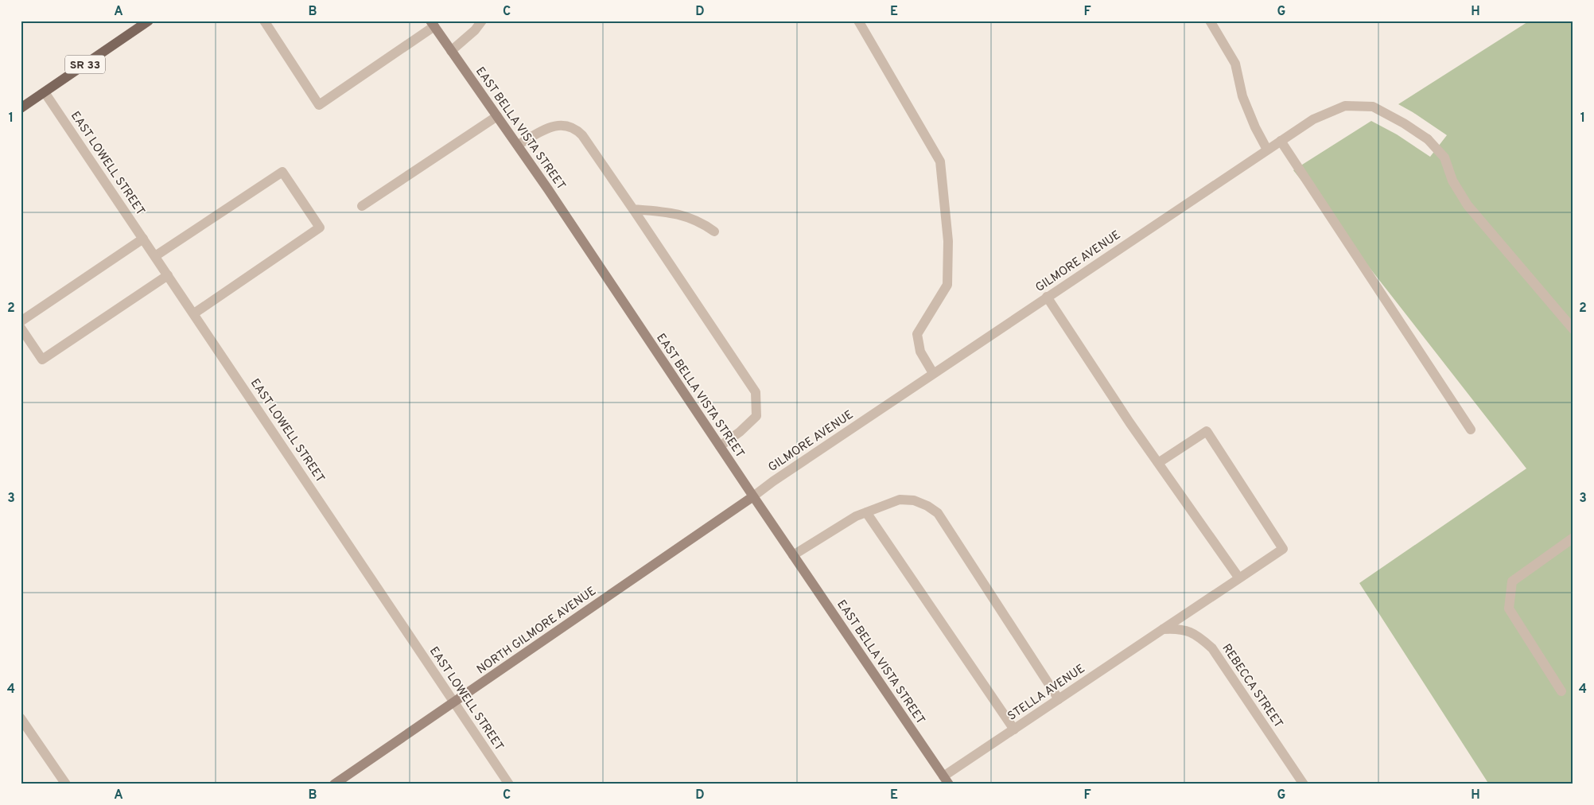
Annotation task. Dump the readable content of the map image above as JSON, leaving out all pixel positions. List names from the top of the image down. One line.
{"streets":{"main road":["SR 33"],"street":["EAST BELLA VISTA STREET","EAST LOWELL STREET","GILMORE AVENUE","NORTH GILMORE AVENUE","REBECCA STREET","STELLA AVENUE"]},"crossings":[["SR 33","EAST LOWELL STREET"],["EAST BELLA VISTA STREET","GILMORE AVENUE"],["EAST BELLA VISTA STREET","NORTH GILMORE AVENUE"],["EAST BELLA VISTA STREET","STELLA AVENUE"],["EAST LOWELL STREET","NORTH GILMORE AVENUE"],["GILMORE AVENUE","NORTH GILMORE AVENUE"],["REBECCA STREET","STELLA AVENUE"]],"grid":{"columns":["A","B","C","D","E","F","G","H"],"rows":["1","2","3","4"]}}
